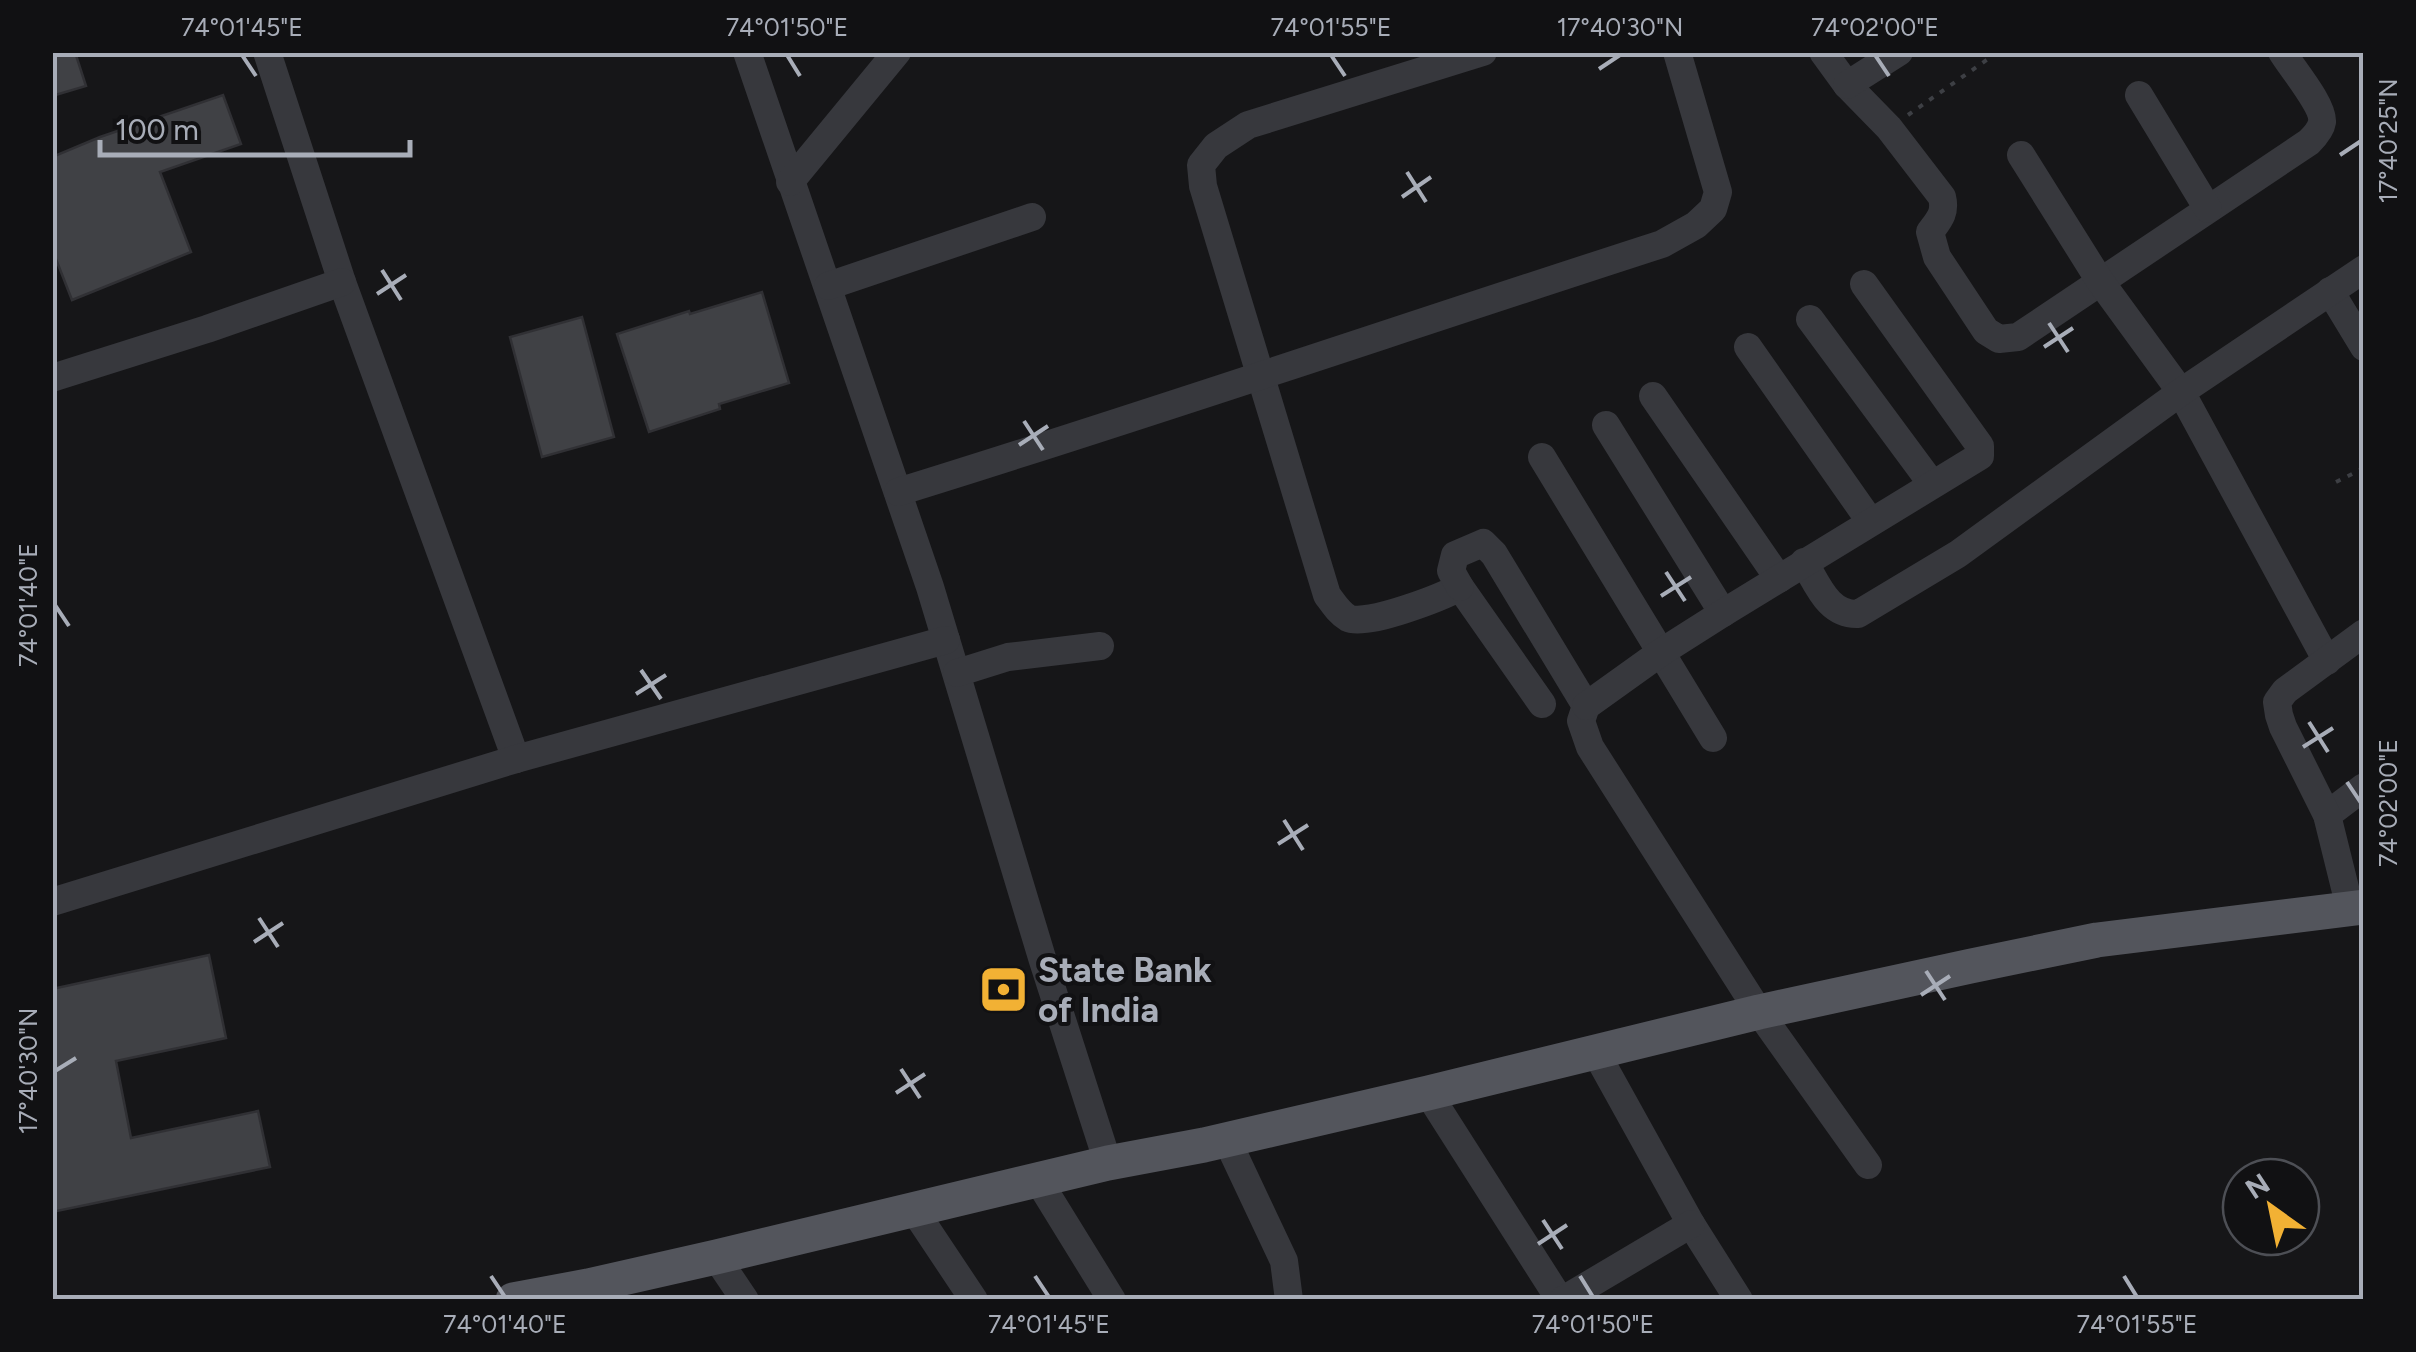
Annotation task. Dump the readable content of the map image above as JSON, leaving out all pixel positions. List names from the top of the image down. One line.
{"places":{"bank":["State Bank of India"]},"scale_bar":"100 m","north":"top left","coordinates":["74°01'45\"E","74°01'50\"E","74°01'55\"E","17°40'30\"N","74°02'00\"E","17°40'25\"N","74°01'40\"E"]}
